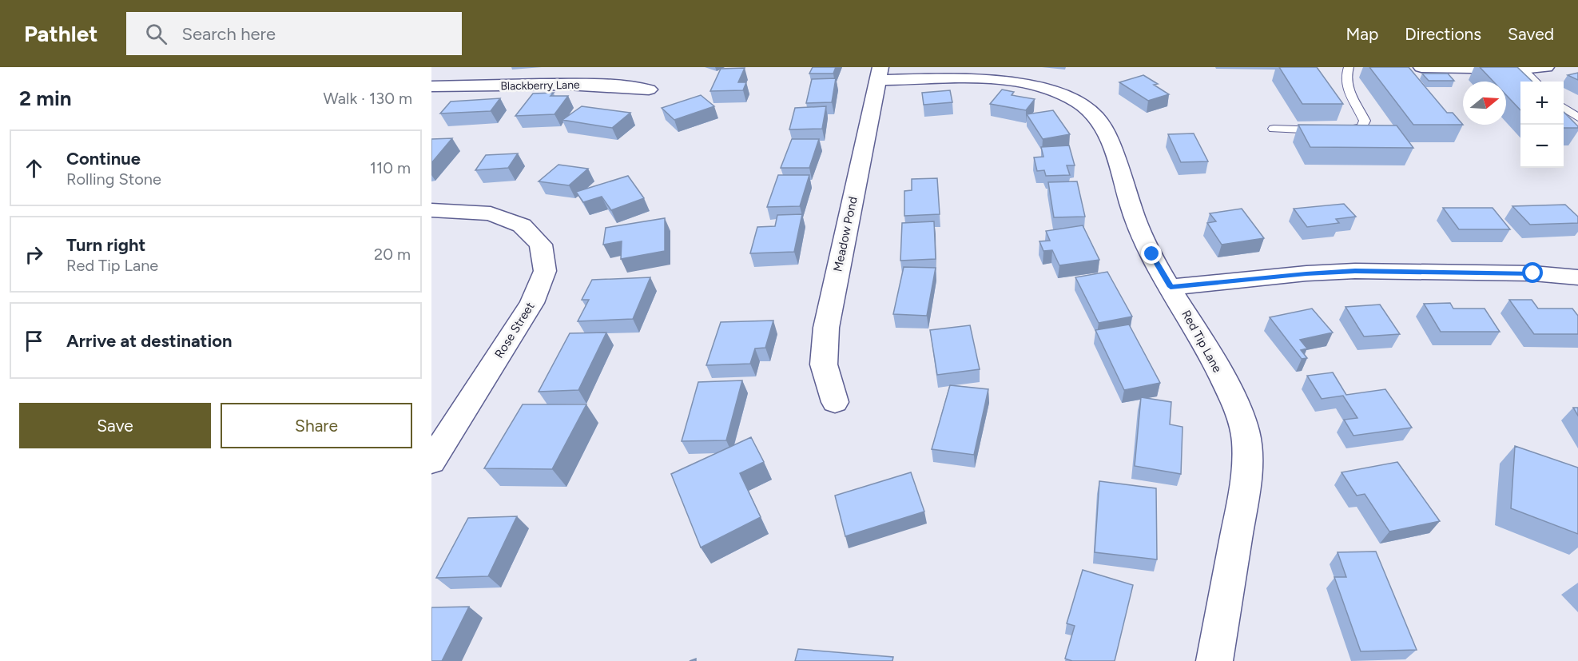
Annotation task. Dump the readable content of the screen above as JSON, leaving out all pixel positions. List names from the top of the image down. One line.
{"streets":{"street":["Blackberry Lane","Meadow Pond","Rose Street","Red Tip Lane"]},"crossings":[["Meadow Pond","Red Tip Lane"]],"north":"right","page":{"header":"Pathlet","search":"Search here","nav":["Map","Directions","Saved"],"heading":["2 min","Walk · 130 m"],"map_buttons":["+","−"],"list":[["Continue","Rolling Stone","110 m"],["Turn right","Red Tip Lane","20 m"],"Arrive at destination"],"buttons":["Save","Share"]}}
